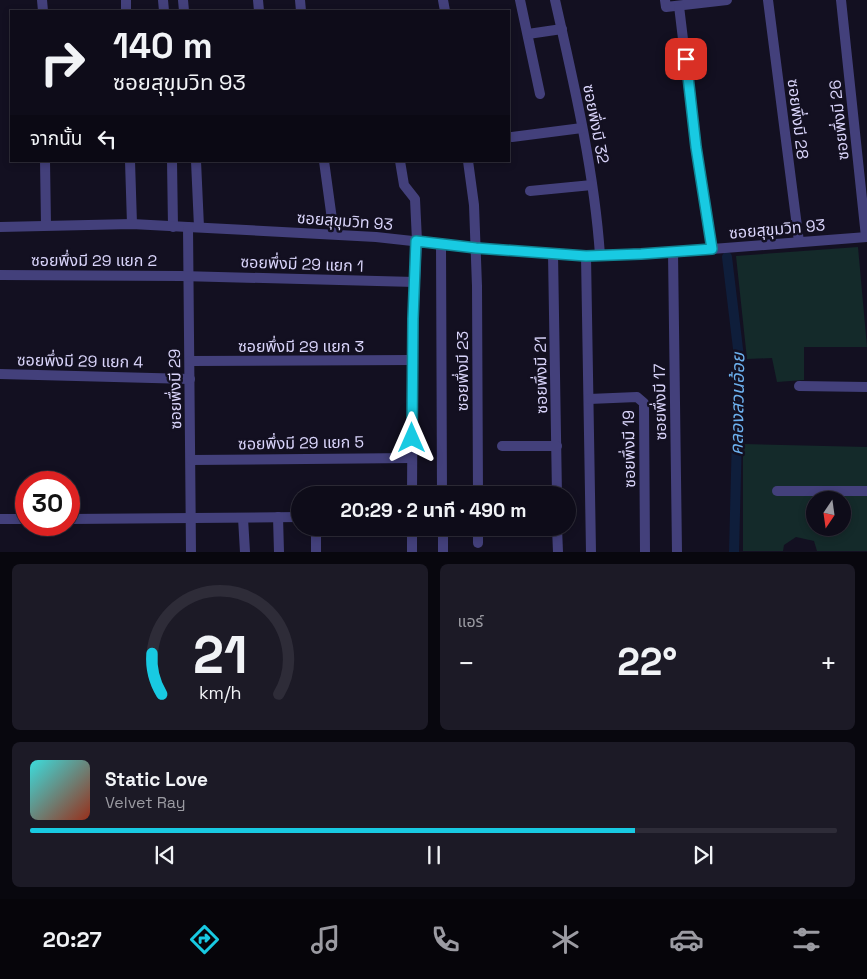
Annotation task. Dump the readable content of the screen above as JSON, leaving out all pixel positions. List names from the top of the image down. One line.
{"streets":{"street":["ซอยพึ่งมี 28","ซอยพึ่งมี 26","ซอยพึ่งมี 32","ซอยสุขุมวิท 93","ซอยพึ่งมี 29 แยก 2","ซอยพึ่งมี 29 แยก 1","ซอยพึ่งมี 29 แยก 3","ซอยพึ่งมี 29 แยก 4","ซอยพึ่งมี 23","ซอยพึ่งมี 21","ซอยพึ่งมี 29","ซอยพึ่งมี 17","ซอยพึ่งมี 29 แยก 5","ซอยพึ่งมี 19"]},"crossings":[["ซอยพึ่งมี 28","ซอยสุขุมวิท 93"],["ซอยพึ่งมี 26","ซอยสุขุมวิท 93"],["ซอยพึ่งมี 32","ซอยสุขุมวิท 93"],["ซอยสุขุมวิท 93","ซอยพึ่งมี 23"],["ซอยสุขุมวิท 93","ซอยพึ่งมี 21"],["ซอยสุขุมวิท 93","ซอยพึ่งมี 29"],["ซอยสุขุมวิท 93","ซอยพึ่งมี 17"],["ซอยพึ่งมี 29 แยก 2","ซอยพึ่งมี 29 แยก 1"],["ซอยพึ่งมี 29 แยก 2","ซอยพึ่งมี 29"],["ซอยพึ่งมี 29 แยก 1","ซอยพึ่งมี 29"],["ซอยพึ่งมี 29 แยก 3","ซอยพึ่งมี 29"],["ซอยพึ่งมี 29 แยก 4","ซอยพึ่งมี 29"],["ซอยพึ่งมี 29","ซอยพึ่งมี 29 แยก 5"]],"water":["คลองสวนอ้อย"],"north":"bottom","page":{"turn":["140 m","ซอยสุขุมวิท 93"],"then":"จากนั้น","limit":"30","trip":"20:29 · 2 นาที · 490 m","tile":"แอร์","heat":["−","22°","+"],"song":["Static Love","Velvet Ray"],"tabs":"20:27","gauge":["21","km/h"]}}
